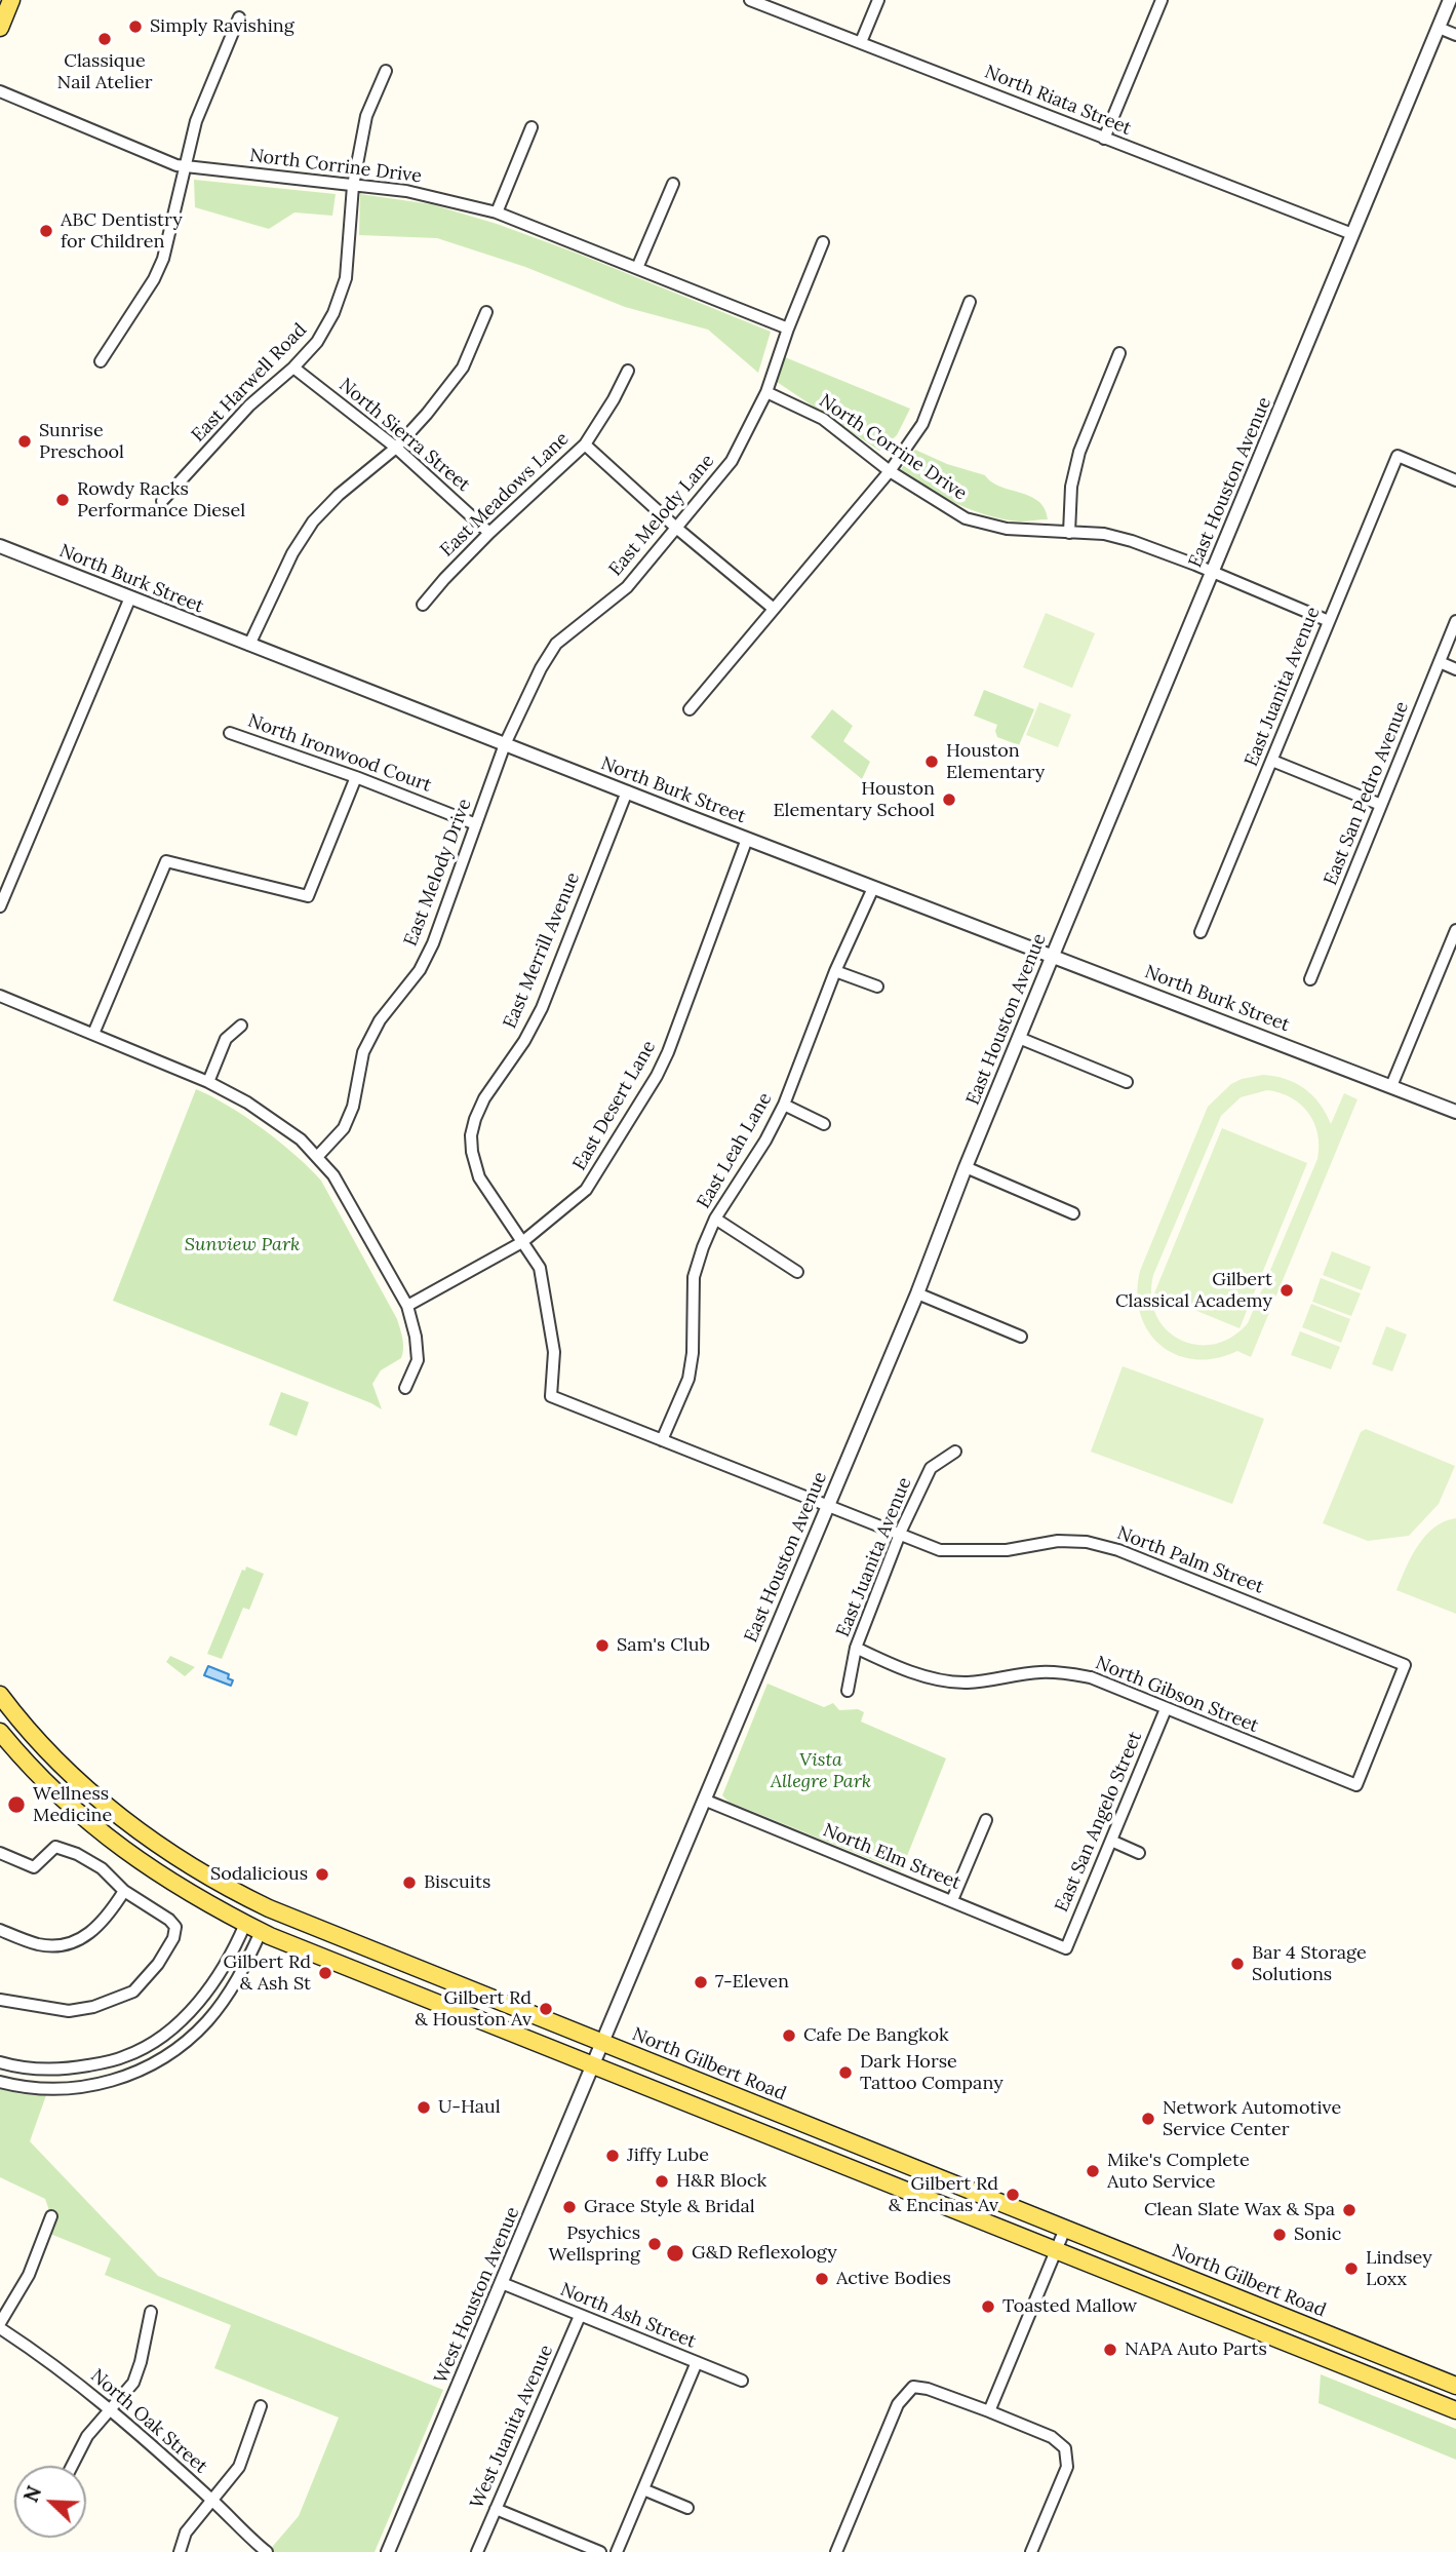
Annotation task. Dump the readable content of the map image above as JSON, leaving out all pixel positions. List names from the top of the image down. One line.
{"streets":{"main road":["North Gilbert Road"],"street":["North Riata Street","North Corrine Drive","East Harwell Road","North Sierra Street","East Houston Avenue","East Meadows Lane","East Melody Lane","North Burk Street","East Juanita Avenue","North Ironwood Court","East San Pedro Avenue","East Melody Drive","East Merrill Avenue","East Desert Lane","East Leah Lane","North Palm Street","North Gibson Street","East San Angelo Street","North Elm Street","West Houston Avenue","North Ash Street","North Oak Street","West Juanita Avenue"]},"crossings":[["North Riata Street","East Houston Avenue"],["North Corrine Drive","East Harwell Road"],["North Corrine Drive","East Houston Avenue"],["North Corrine Drive","East Melody Lane"],["North Corrine Drive","East Juanita Avenue"],["East Harwell Road","North Sierra Street"],["North Sierra Street","East Meadows Lane"],["East Houston Avenue","North Burk Street"],["East Houston Avenue","North Palm Street"],["East Houston Avenue","North Elm Street"],["East Houston Avenue","North Gilbert Road"],["East Houston Avenue","West Houston Avenue"],["East Melody Lane","North Burk Street"],["East Melody Lane","East Melody Drive"],["North Burk Street","East Melody Drive"],["North Burk Street","East Merrill Avenue"],["North Burk Street","East Desert Lane"],["North Burk Street","East Leah Lane"],["East Juanita Avenue","North Palm Street"],["East Juanita Avenue","North Gibson Street"],["North Ironwood Court","East Melody Drive"],["East Merrill Avenue","East Desert Lane"],["East Merrill Avenue","North Palm Street"],["East Leah Lane","North Palm Street"],["North Palm Street","North Gibson Street"],["North Gibson Street","East San Angelo Street"],["East San Angelo Street","North Elm Street"],["North Gilbert Road","West Houston Avenue"],["West Houston Avenue","North Ash Street"],["North Ash Street","West Juanita Avenue"]],"parks":["Sunview Park","Vista Allegre Park"],"places":["Simply Ravishing","Classique Nail Atelier","ABC Dentistry for Children","Sunrise Preschool","Rowdy Racks Performance Diesel","Houston Elementary","Houston Elementary School","Gilbert Classical Academy","Sam's Club","Wellness Medicine","Sodalicious","Biscuits","Bar 4 Storage Solutions","Gilbert Rd & Ash St","7-Eleven","Gilbert Rd & Houston Av","Cafe De Bangkok","Dark Horse Tattoo Company","U-Haul","Network Automotive Service Center","Jiffy Lube","Mike's Complete Auto Service","H&R Block","Gilbert Rd & Encinas Av","Grace Style & Bridal","Clean Slate Wax & Spa","Sonic","Psychics Wellspring","G&D Reflexology","Lindsey Loxx","Active Bodies","Toasted Mallow","NAPA Auto Parts"],"north":"top left"}
